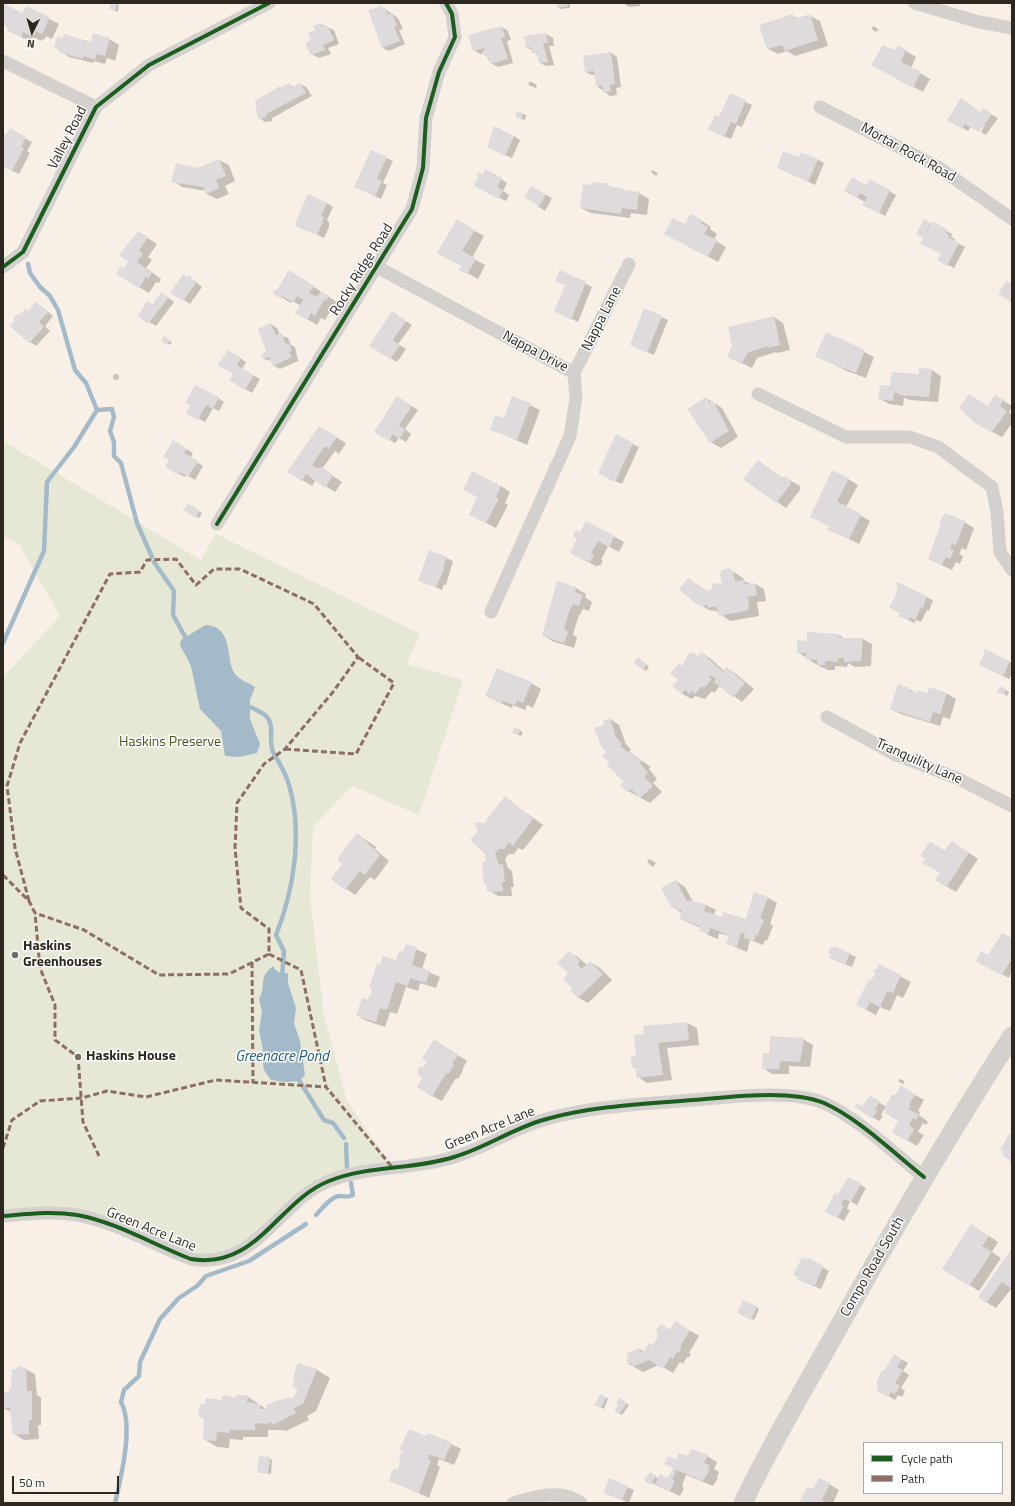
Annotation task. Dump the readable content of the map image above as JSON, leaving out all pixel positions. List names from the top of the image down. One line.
{"streets":{"main road":["Compo Road South"],"street":["Valley Road","Mortar Rock Road","Rocky Ridge Road","Nappa Lane","Nappa Drive","Tranquility Lane","Green Acre Lane"]},"crossings":[["Rocky Ridge Road","Nappa Drive"],["Nappa Lane","Nappa Drive"],["Green Acre Lane","Compo Road South"]],"water":["Greenacre Pond"],"parks":["Haskins Preserve"],"places":["Haskins Greenhouses","Haskins House"],"legend":["Cycle path","Path"],"scale_bar":"50 m","north":"bottom"}
